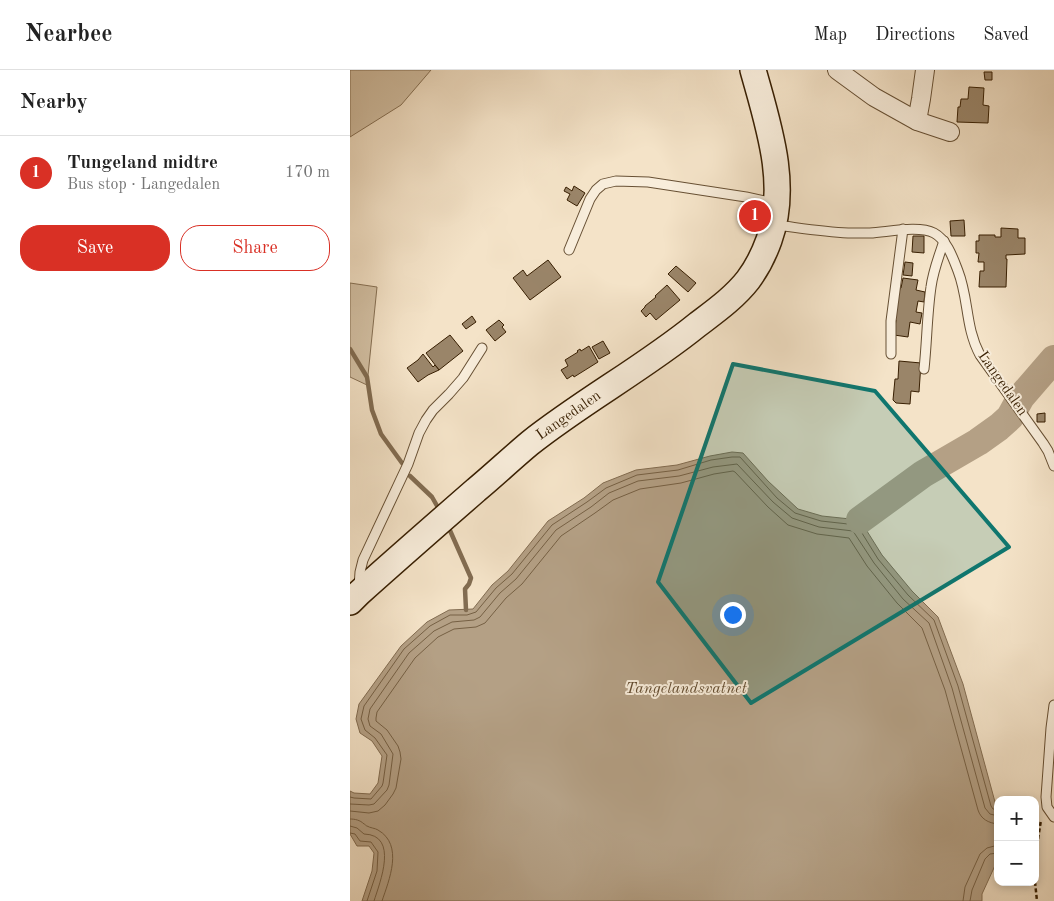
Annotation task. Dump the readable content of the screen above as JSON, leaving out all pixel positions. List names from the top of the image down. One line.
{"streets":{"main road":["Langedalen"]},"water":["Tangelandsvatnet"],"page":{"header":"Nearbee","nav":["Map","Directions","Saved"],"heading":"Nearby","list":[{"mark":"1","name":"Tungeland midtre","note":"Bus stop · Langedalen","value":"170 m"}],"pins":"1","buttons":["Save","Share"],"map_buttons":["+","−"]}}
